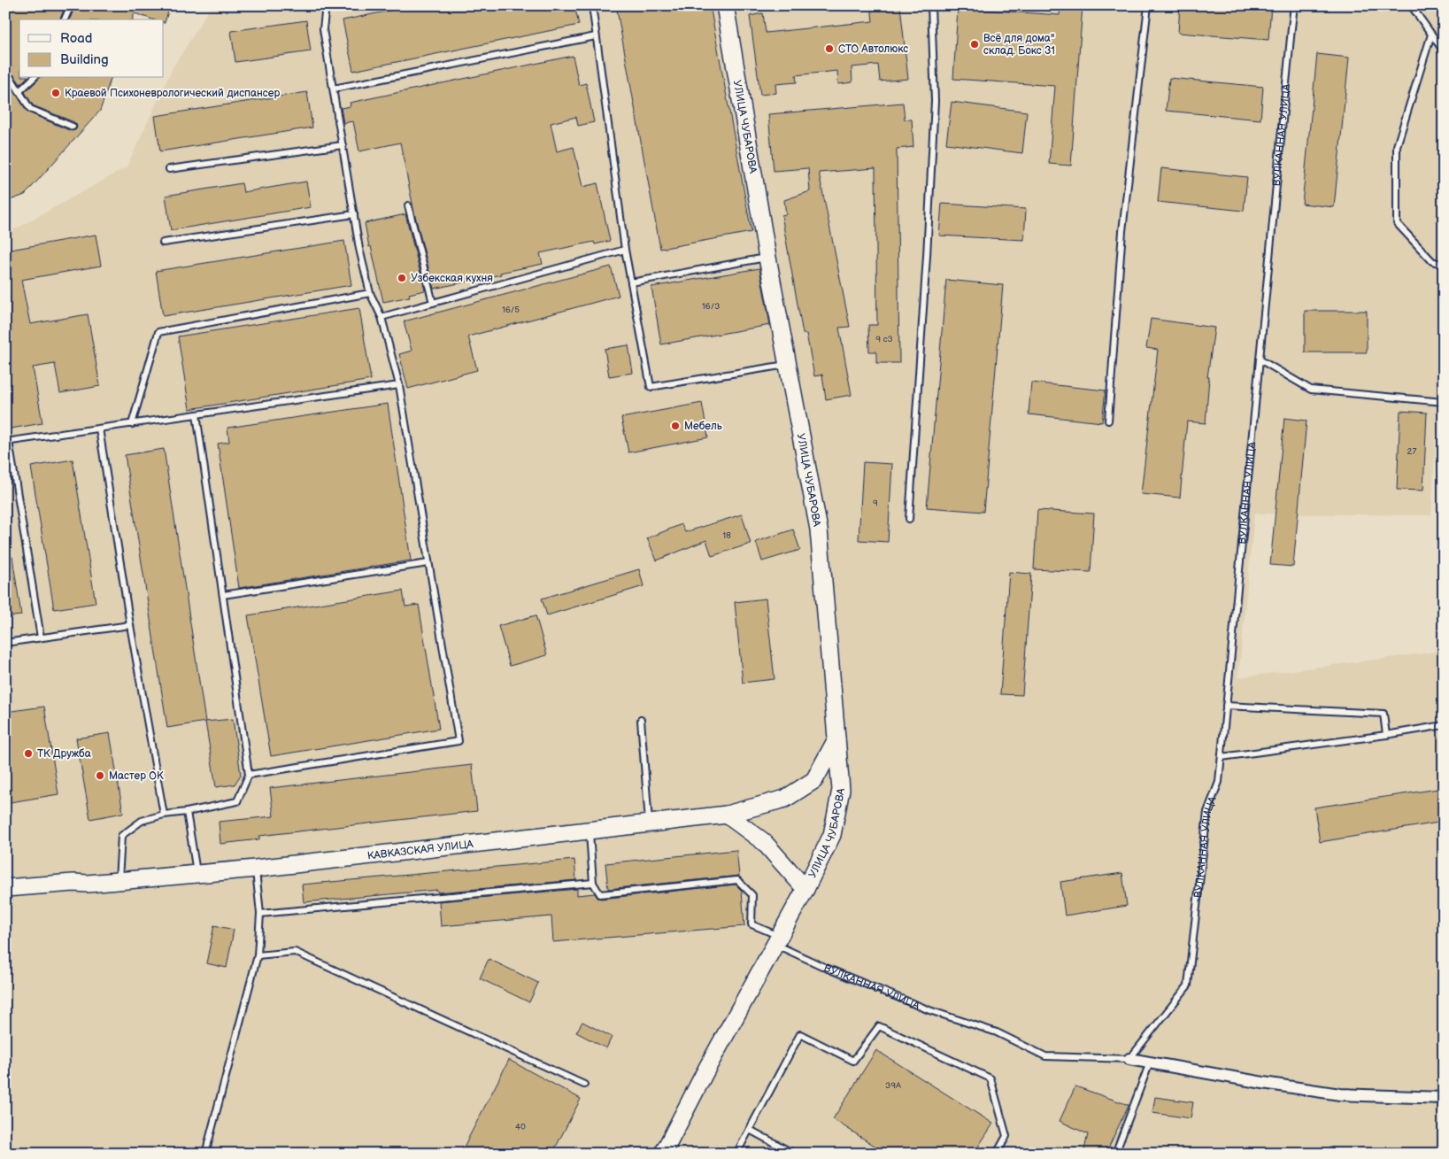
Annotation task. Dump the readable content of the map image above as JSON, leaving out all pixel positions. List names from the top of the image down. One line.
{"streets":{"main road":["УЛИЦА ЧУБАРОВА","КАВКАЗСКАЯ УЛИЦА"],"lane":["ВУЛКАННАЯ УЛИЦА"]},"crossings":[["УЛИЦА ЧУБАРОВА","ВУЛКАННАЯ УЛИЦА"],["УЛИЦА ЧУБАРОВА","КАВКАЗСКАЯ УЛИЦА"]],"places":["Всё для дома\" склад. Бокс 31","СТО Автолюкс","Краевой Психоневрологический диспансер","Узбекская кухня","Мебель","ТК Дружба","Мастер ОК"],"house_numbers":["16/3","16/5","9 с3","27","9","18","39А","40"],"legend":["Road","Building"]}
